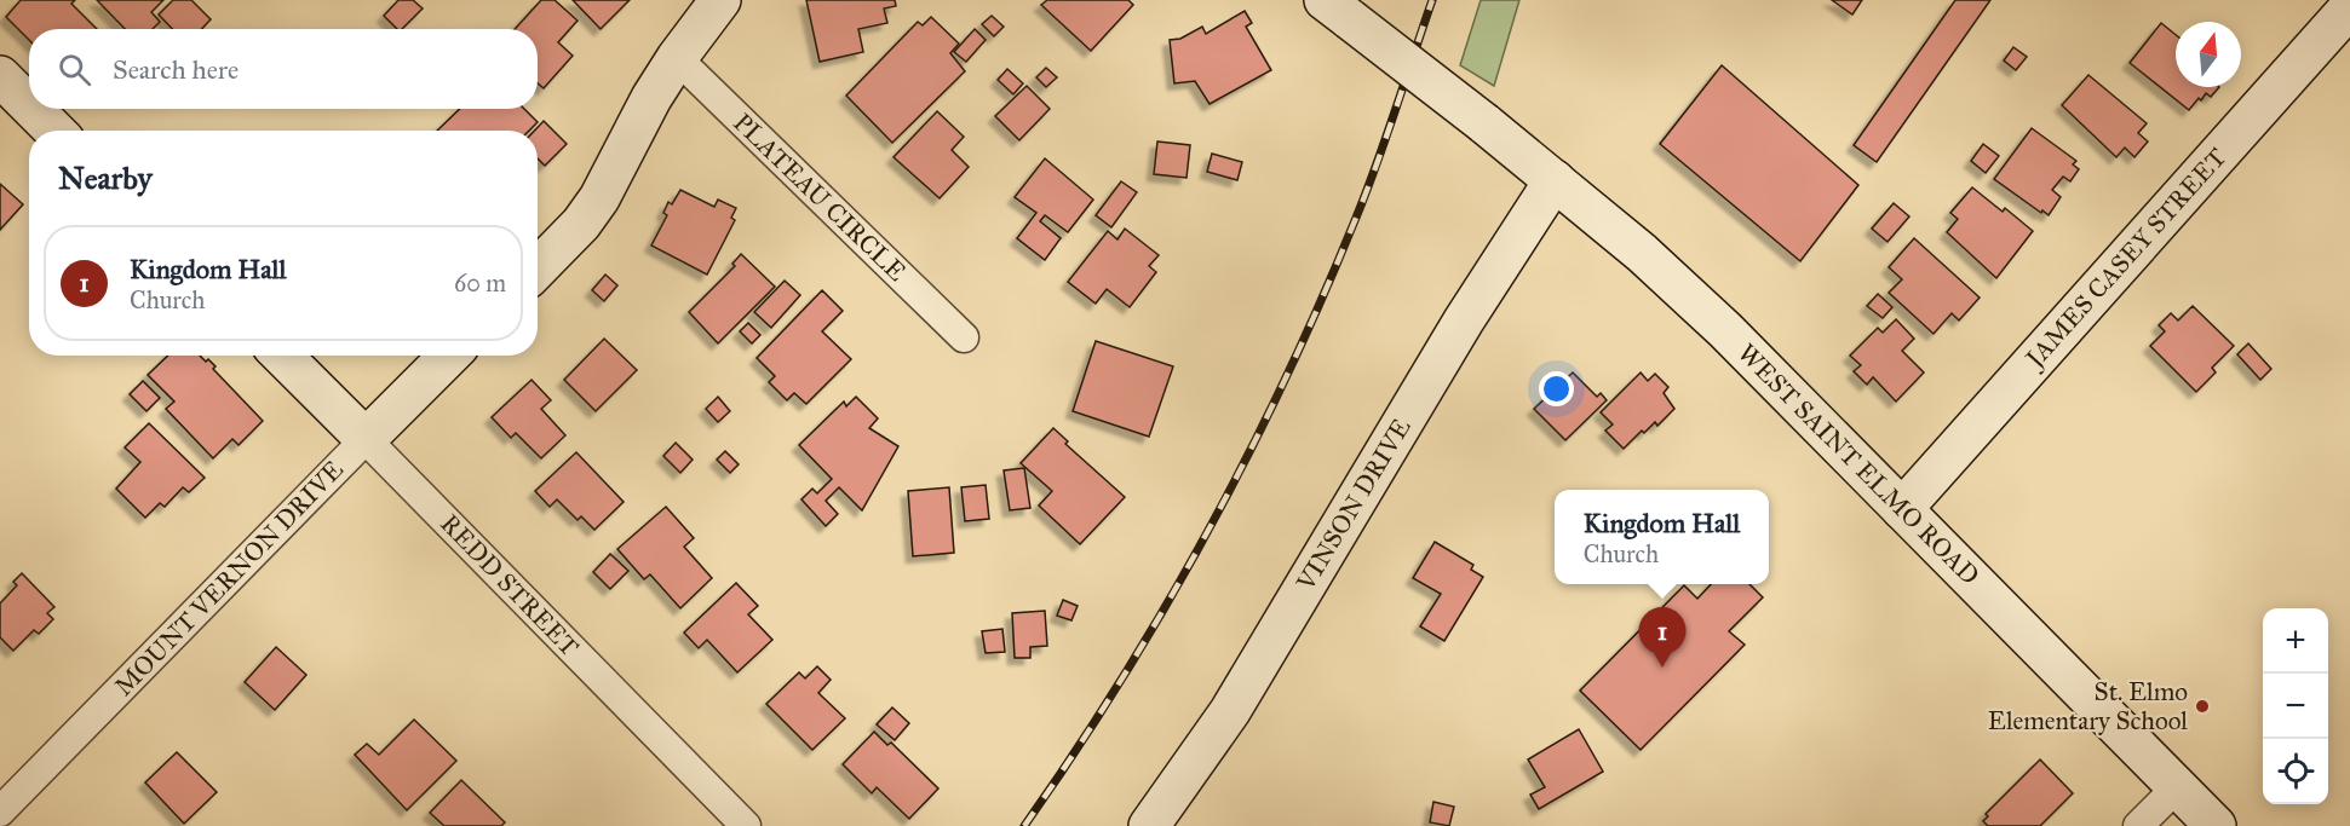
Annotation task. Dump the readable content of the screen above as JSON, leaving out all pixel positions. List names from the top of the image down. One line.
{"streets":{"street":["PLATEAU CIRCLE","JAMES CASEY STREET","WEST SAINT ELMO ROAD","VINSON DRIVE","MOUNT VERNON DRIVE","REDD STREET"]},"crossings":[["JAMES CASEY STREET","WEST SAINT ELMO ROAD"],["WEST SAINT ELMO ROAD","VINSON DRIVE"],["MOUNT VERNON DRIVE","REDD STREET"]],"places":["St. Elmo Elementary School"],"north":"top","page":{"search":"Search here","heading":"Nearby","list":[{"mark":"1","name":"Kingdom Hall","note":"Church","value":"60 m"}],"popup":["Kingdom Hall","Church"],"pins":"1","map_buttons":["+","−"]}}
